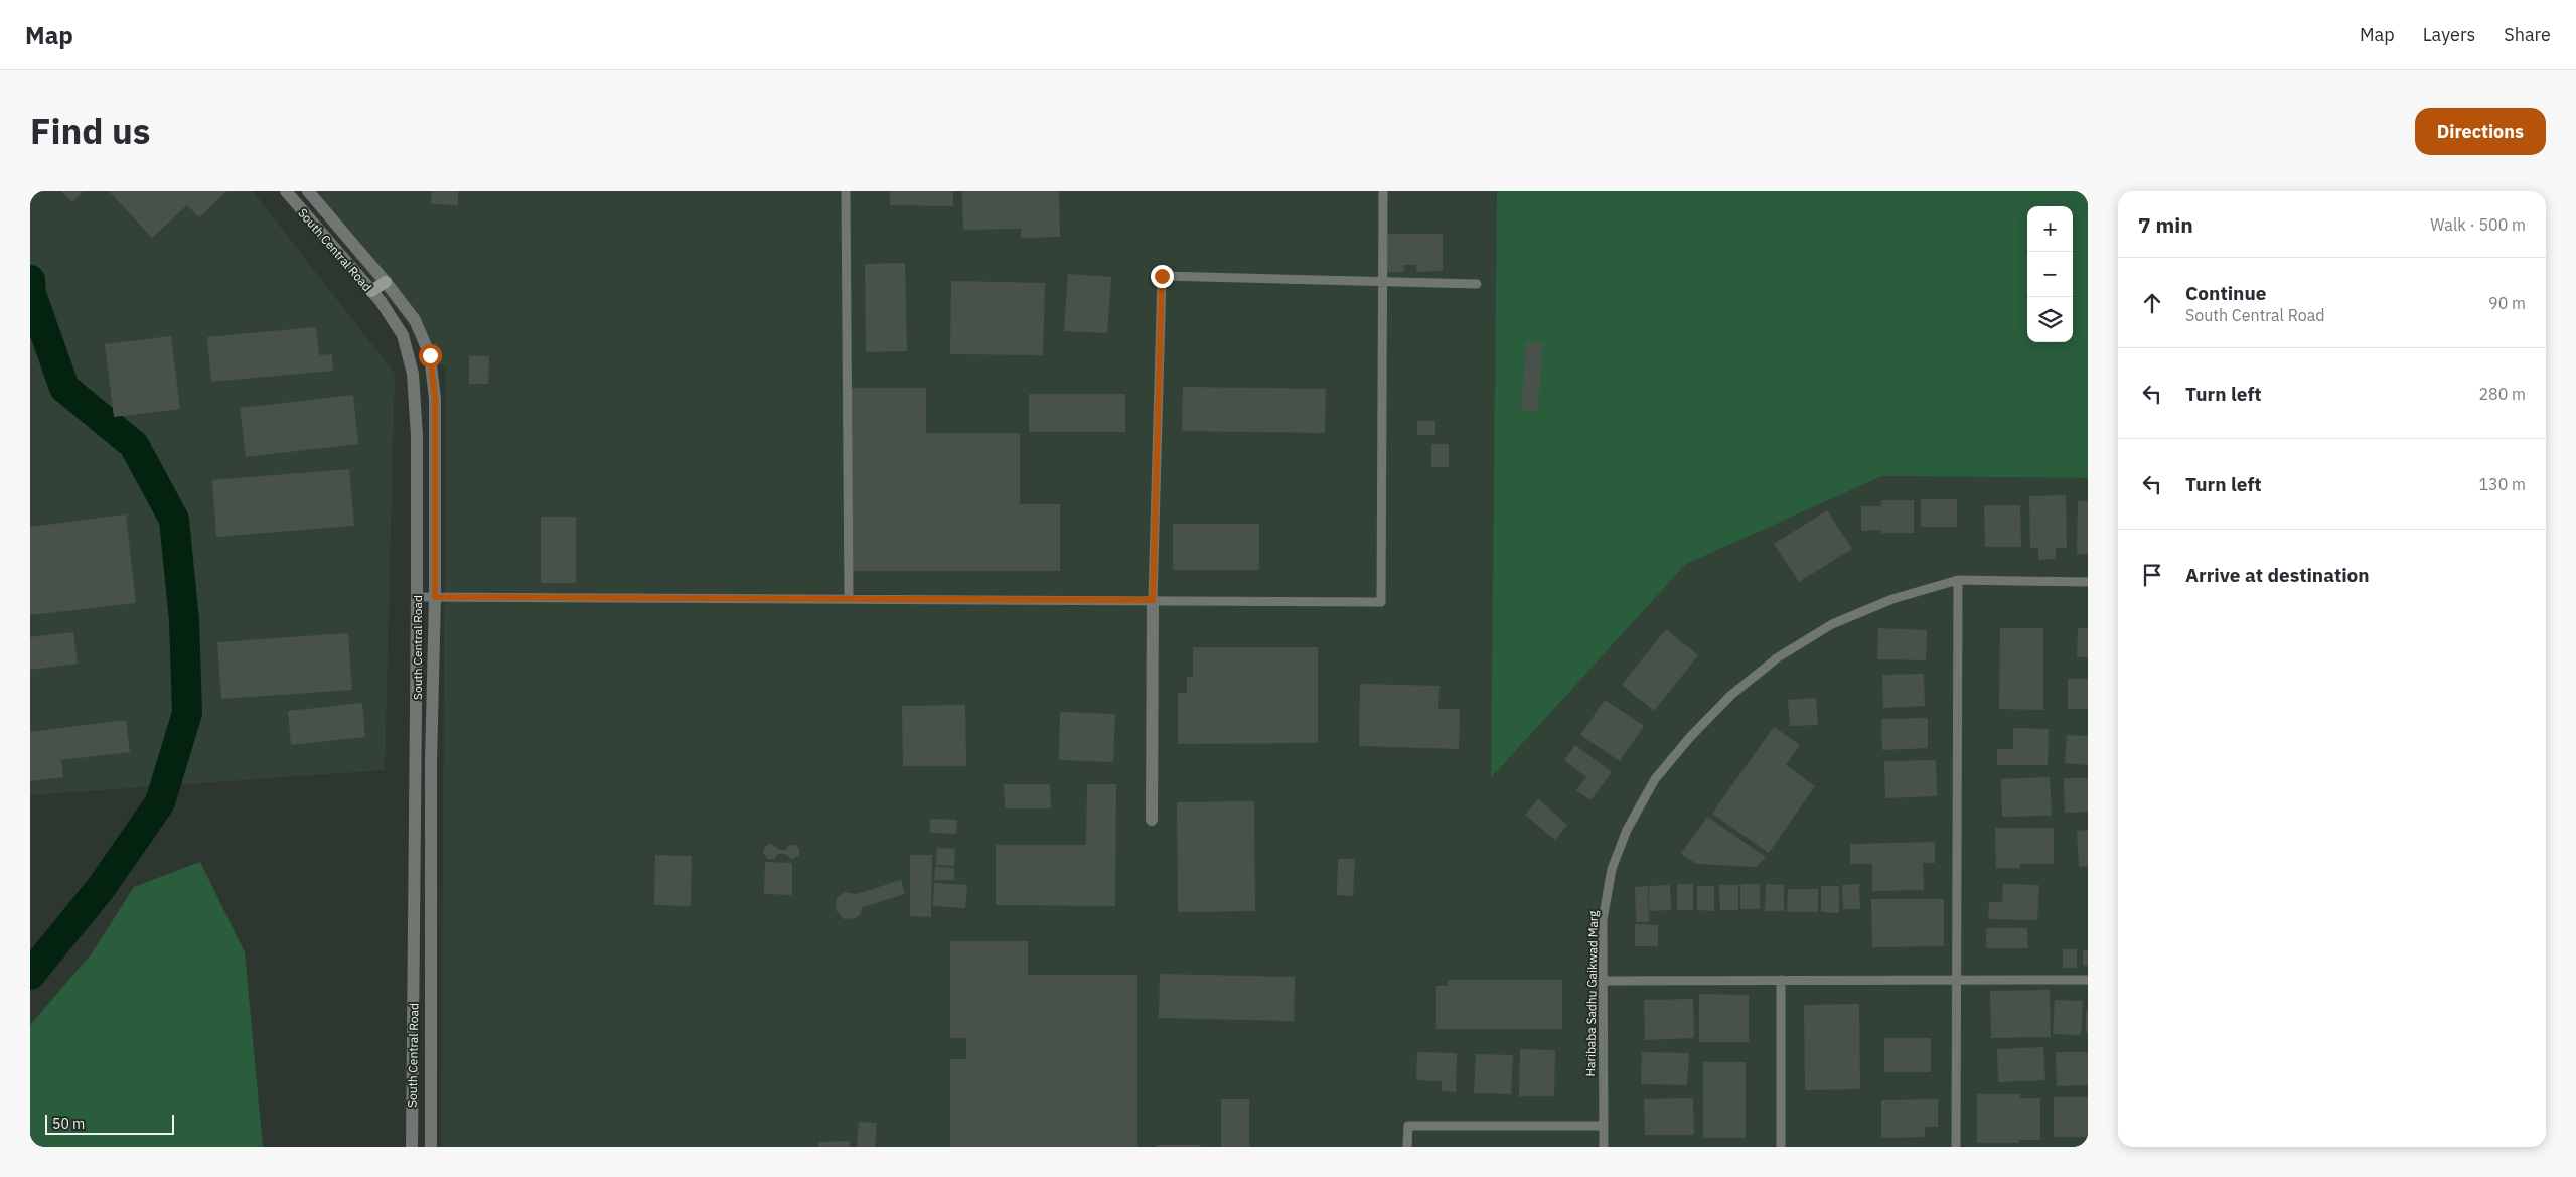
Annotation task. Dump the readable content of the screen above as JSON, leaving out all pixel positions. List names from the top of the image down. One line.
{"streets":{"street":["South Central Road"],"lane":["Haribaba Sadhu Gaikwad Marg"]},"scale_bar":"50 m","page":{"header":"Map","nav":["Map","Layers","Share"],"title":"Find us","buttons":"Directions","heading":["7 min","Walk · 500 m"],"map_buttons":["+","−"],"list":[["Continue","South Central Road","90 m"],["Turn left","280 m"],["Turn left","130 m"],"Arrive at destination"],"scale":"50 m"}}
